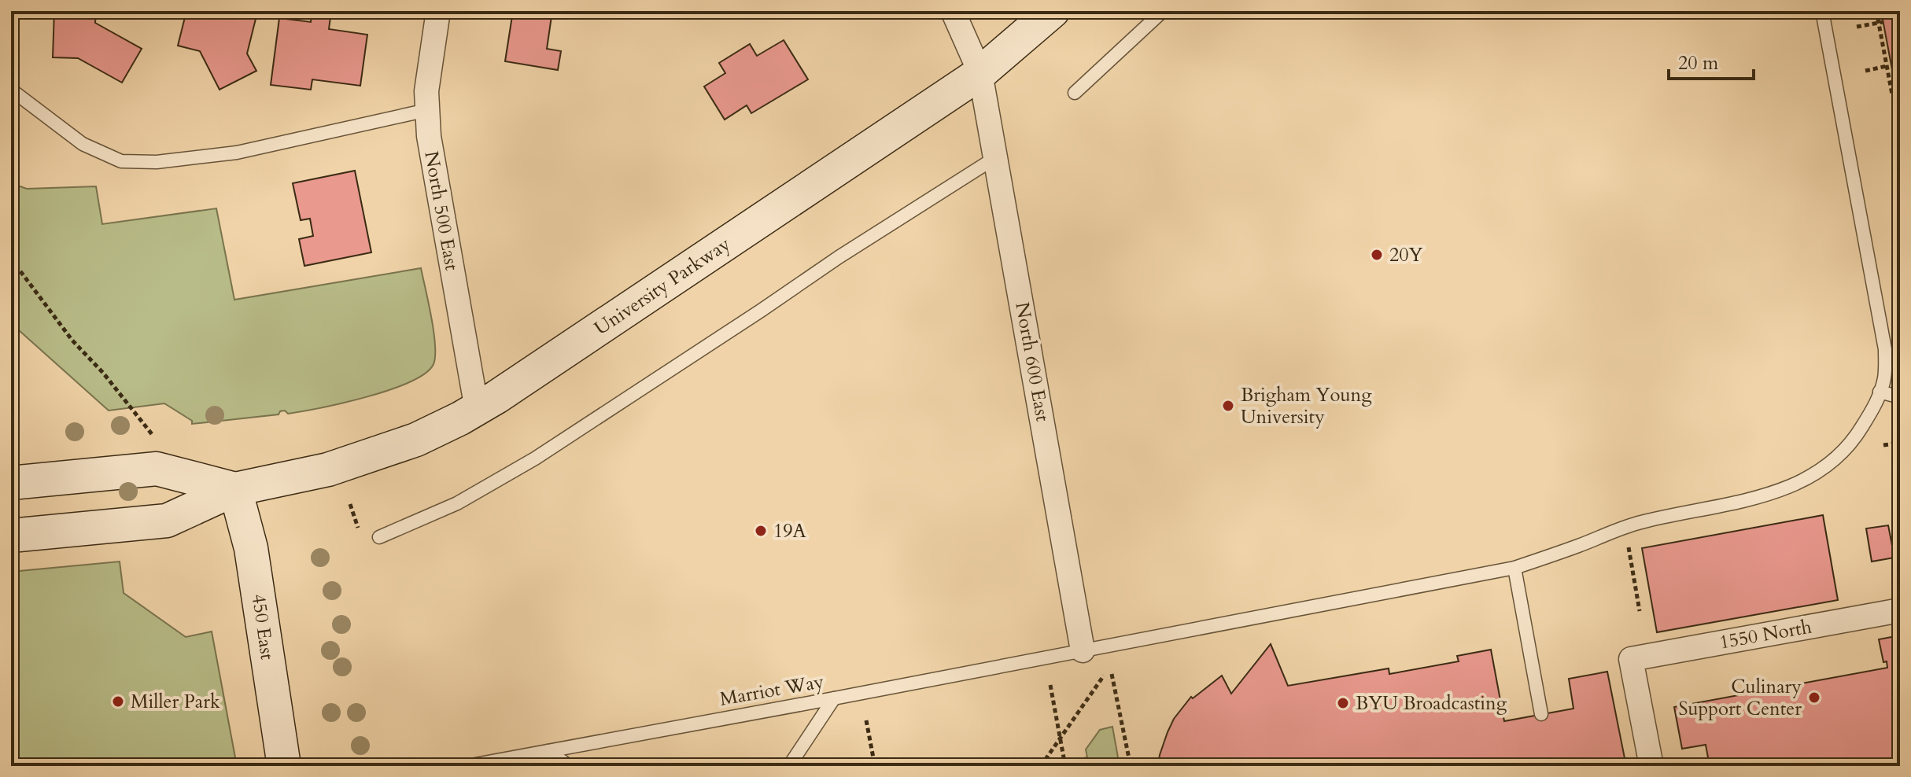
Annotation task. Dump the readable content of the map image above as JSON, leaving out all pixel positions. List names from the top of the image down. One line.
{"streets":{"main road":["University Parkway","450 East"],"street":["North 500 East","North 600 East","1550 North"],"lane":["Marriot Way"]},"crossings":[["North 500 East","University Parkway"],["University Parkway","North 600 East"],["University Parkway","450 East"],["North 600 East","Marriot Way"]],"places":["20Y","Brigham Young University","19A","Culinary Support Center","Miller Park","BYU Broadcasting"],"scale_bar":"20 m"}
